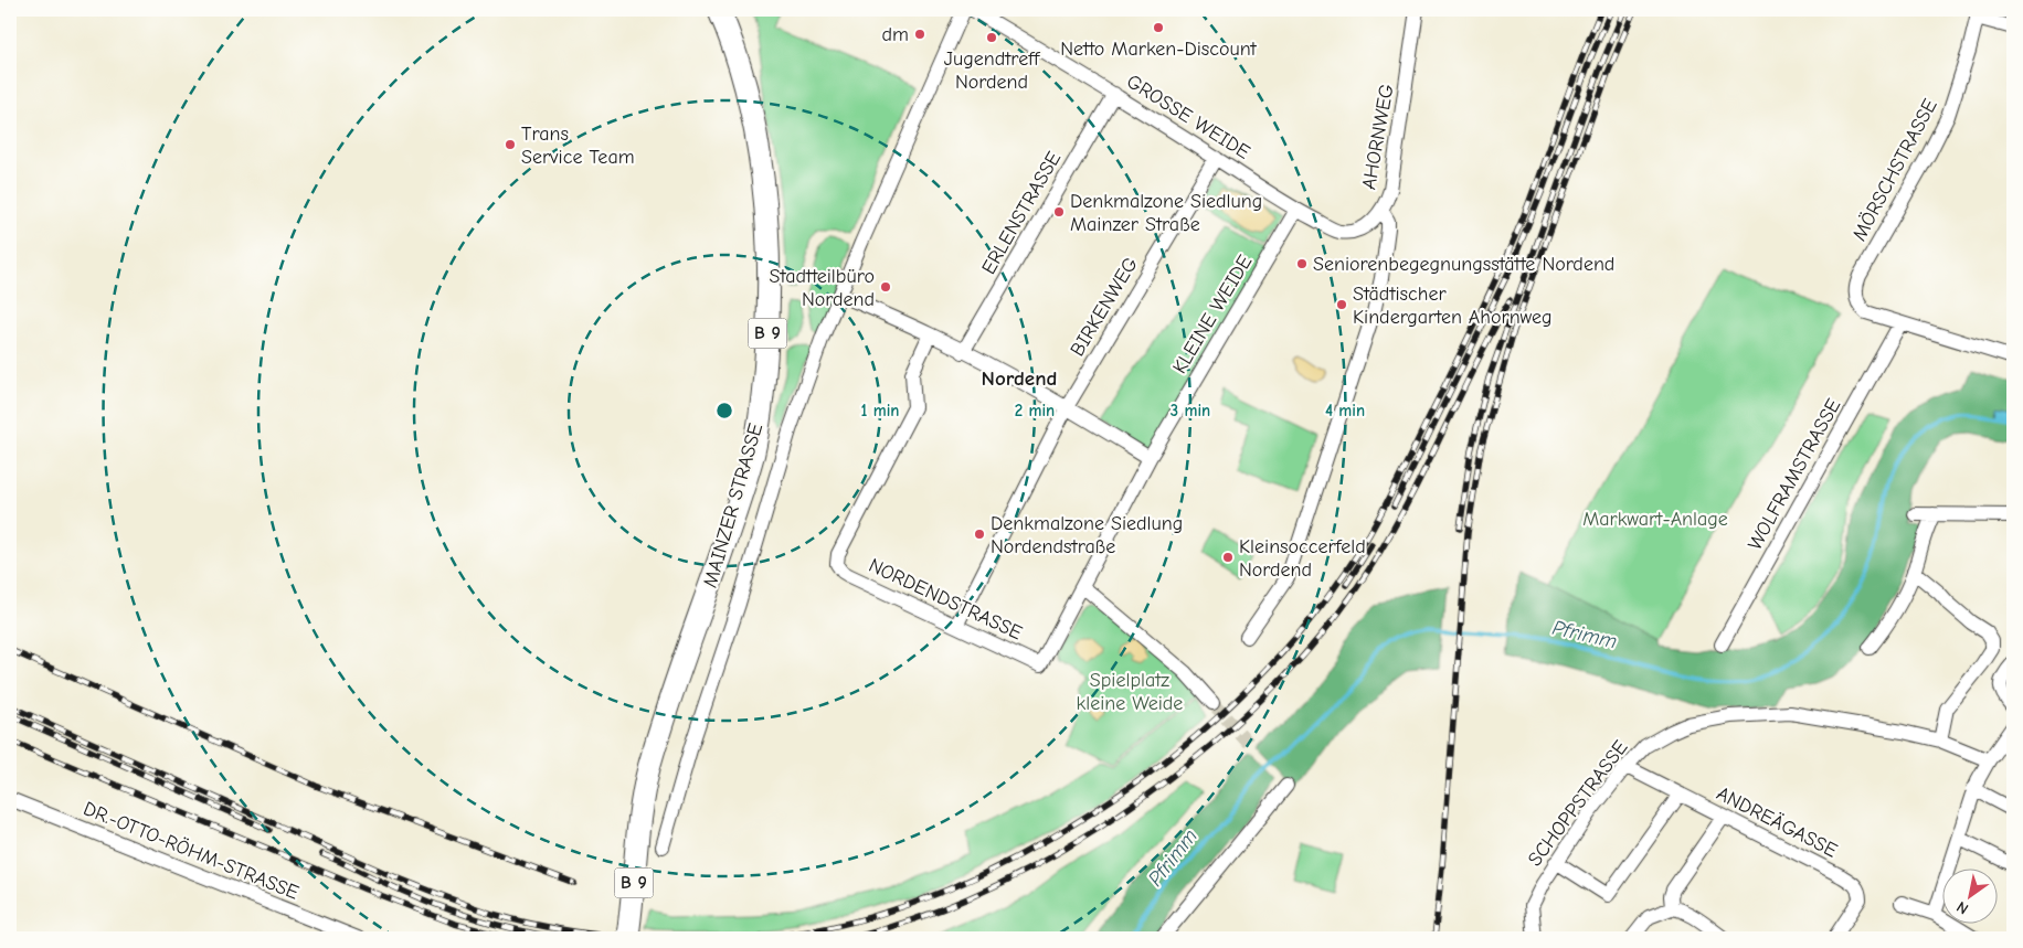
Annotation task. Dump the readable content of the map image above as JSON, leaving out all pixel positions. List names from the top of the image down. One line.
{"streets":{"main road":["B 9","MAINZER STRASSE"],"street":["GROSSE WEIDE","AHORNWEG","MÖRSCHSTRASSE","ERLENSTRASSE","BIRKENWEG","KLEINE WEIDE","WOLFRAMSTRASSE","NORDENDSTRASSE","SCHOPPSTRASSE","ANDREÄGASSE","DR.-OTTO-RÖHM-STRASSE"]},"crossings":[["GROSSE WEIDE","AHORNWEG"],["GROSSE WEIDE","ERLENSTRASSE"],["GROSSE WEIDE","BIRKENWEG"],["GROSSE WEIDE","KLEINE WEIDE"],["MÖRSCHSTRASSE","WOLFRAMSTRASSE"],["BIRKENWEG","NORDENDSTRASSE"],["KLEINE WEIDE","NORDENDSTRASSE"],["SCHOPPSTRASSE","ANDREÄGASSE"]],"districts":["Nordend"],"water":["Pfrimm"],"parks":["Markwart-Anlage","Spielplatz kleine Weide"],"places":["Netto Marken-Discount","dm","Jugendtreff Nordend","Trans Service Team","Denkmalzone Siedlung Mainzer Straße","Seniorenbegegnungsstätte Nordend","Stadtteilbüro Nordend","Städtischer Kindergarten Ahornweg","Denkmalzone Siedlung Nordendstraße","Kleinsoccerfeld Nordend"],"north":"bottom left","rings":["1 min","2 min","3 min","4 min"]}
